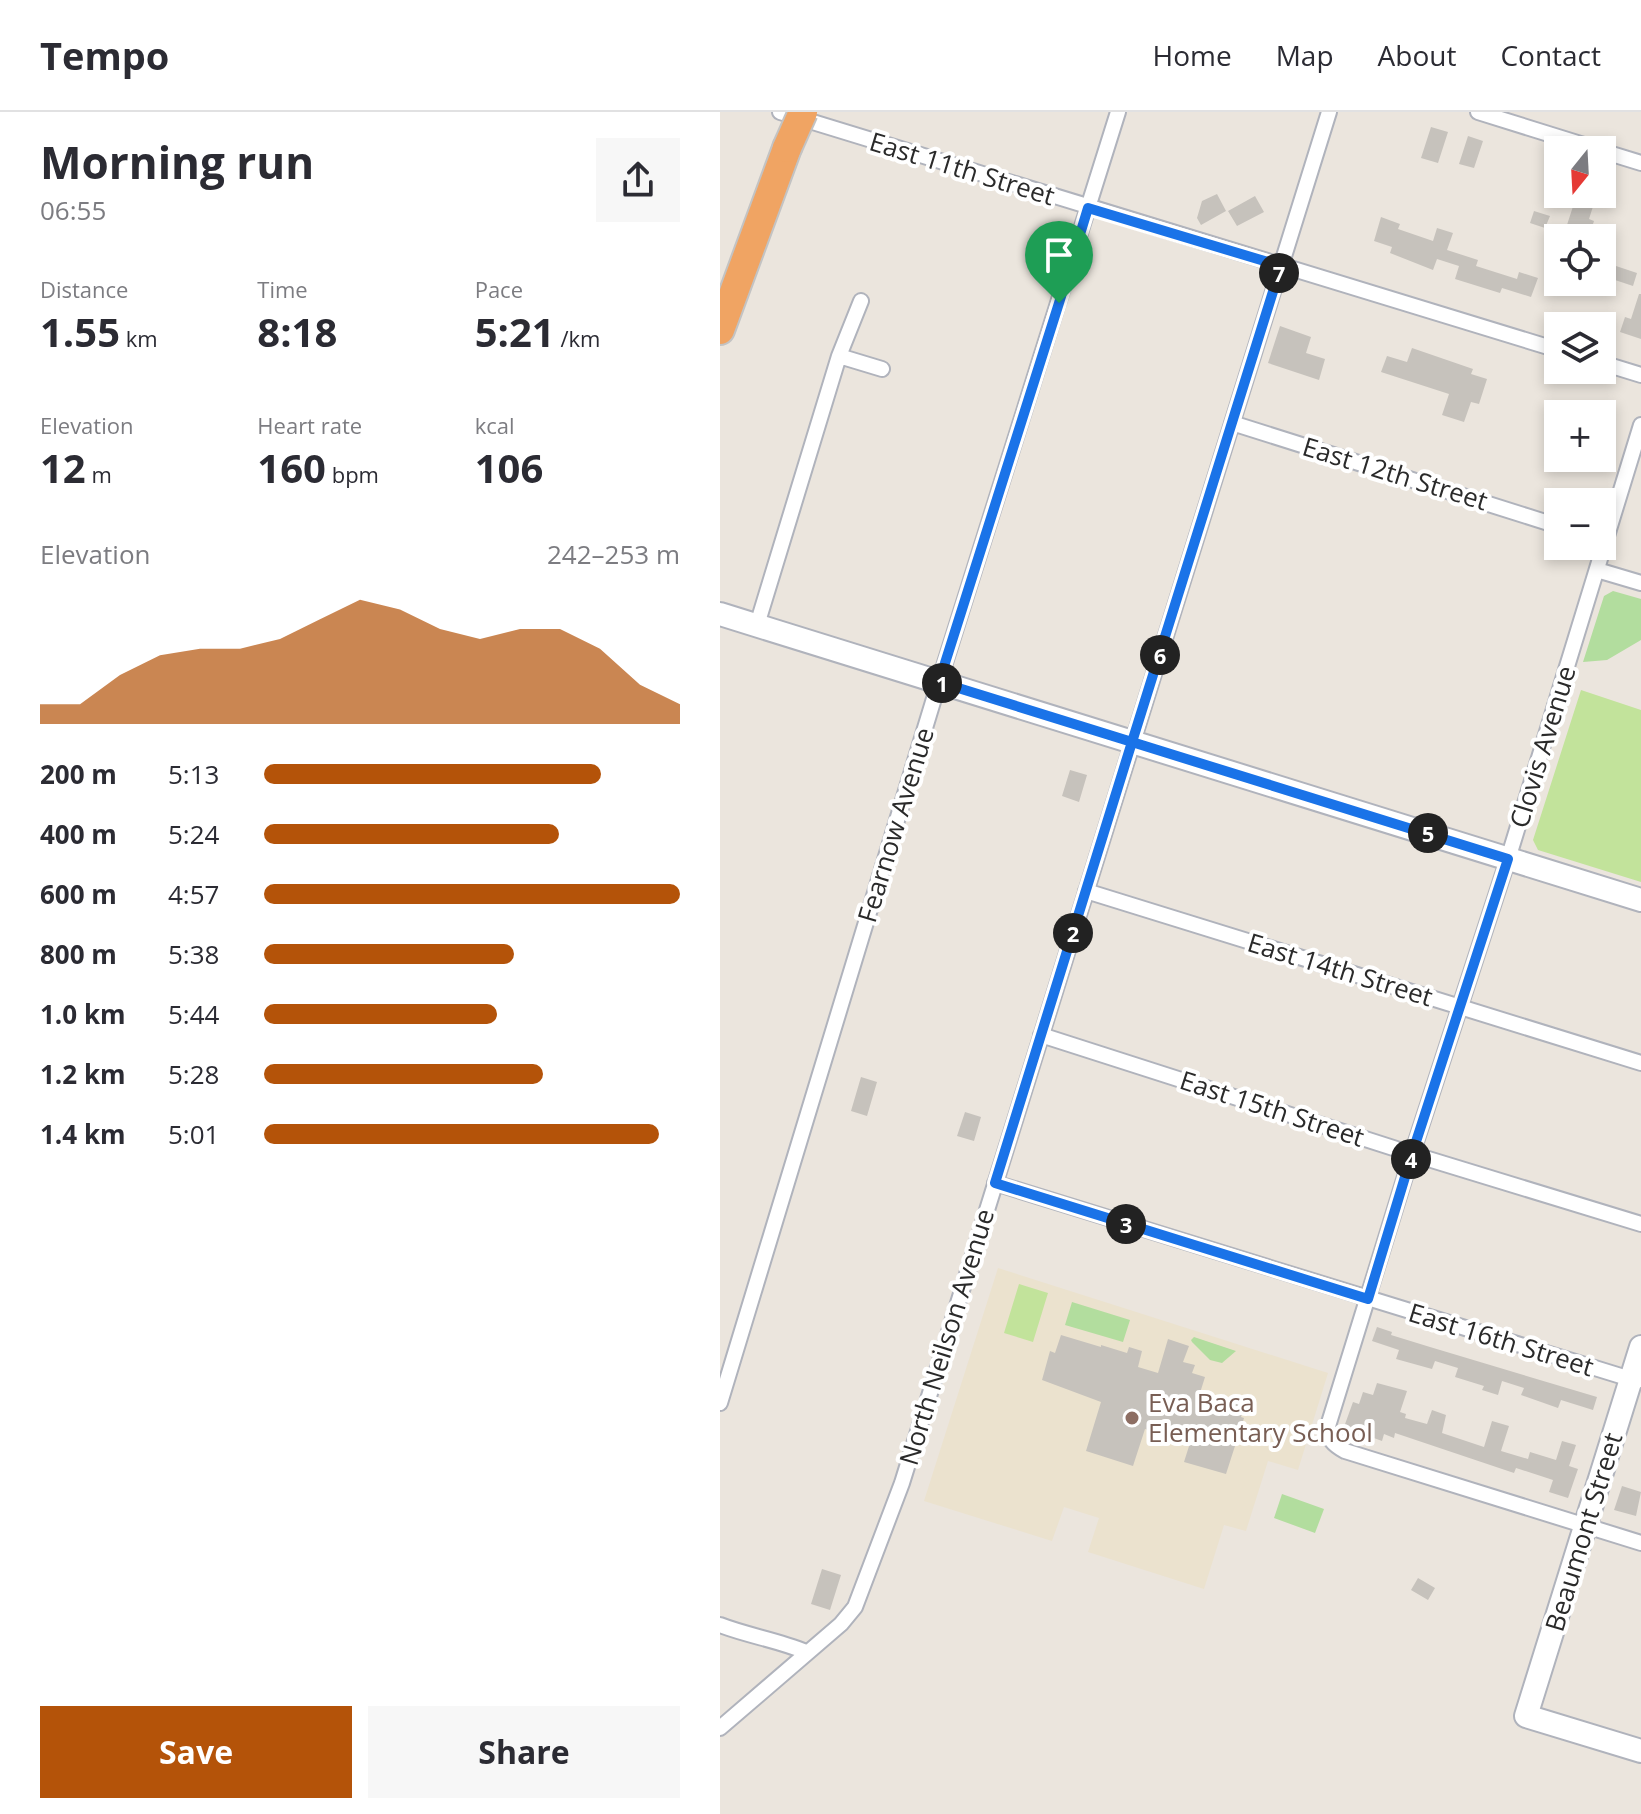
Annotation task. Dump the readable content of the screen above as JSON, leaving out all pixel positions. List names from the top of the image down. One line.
{"streets":{"street":["East 11th Street","East 12th Street","Clovis Avenue","Fearnow Avenue","East 14th Street","East 15th Street","North Neilson Avenue","East 16th Street","Beaumont Street"]},"crossings":[["East 11th Street","Fearnow Avenue"],["East 11th Street","North Neilson Avenue"],["East 12th Street","North Neilson Avenue"],["Clovis Avenue","East 14th Street"],["Clovis Avenue","East 15th Street"],["Clovis Avenue","East 16th Street"],["Clovis Avenue","Beaumont Street"],["East 14th Street","North Neilson Avenue"],["East 15th Street","North Neilson Avenue"],["North Neilson Avenue","East 16th Street"],["East 16th Street","Beaumont Street"]],"places":["Eva Baca Elementary School"],"north":"bottom","page":{"header":"Tempo","nav":["Home","Map","About","Contact"],"heading":["Morning run","06:55"],"map_buttons":["+","−"],"stats":[["Distance","1.55 km"],["Time","8:18"],["Pace","5:21 /km"],["Elevation","12 m"],["Heart rate","160 bpm"],["kcal","106"]],"pins":["7","6","1","5","2","4","3"],"chart":["Elevation","242–253 m"],"list":[{"name":"200 m","note":"5:13"},{"name":"400 m","note":"5:24"},{"name":"600 m","note":"4:57"},{"name":"800 m","note":"5:38"},{"name":"1.0 km","note":"5:44"},{"name":"1.2 km","note":"5:28"},{"name":"1.4 km","note":"5:01"}],"buttons":["Save","Share"]}}
